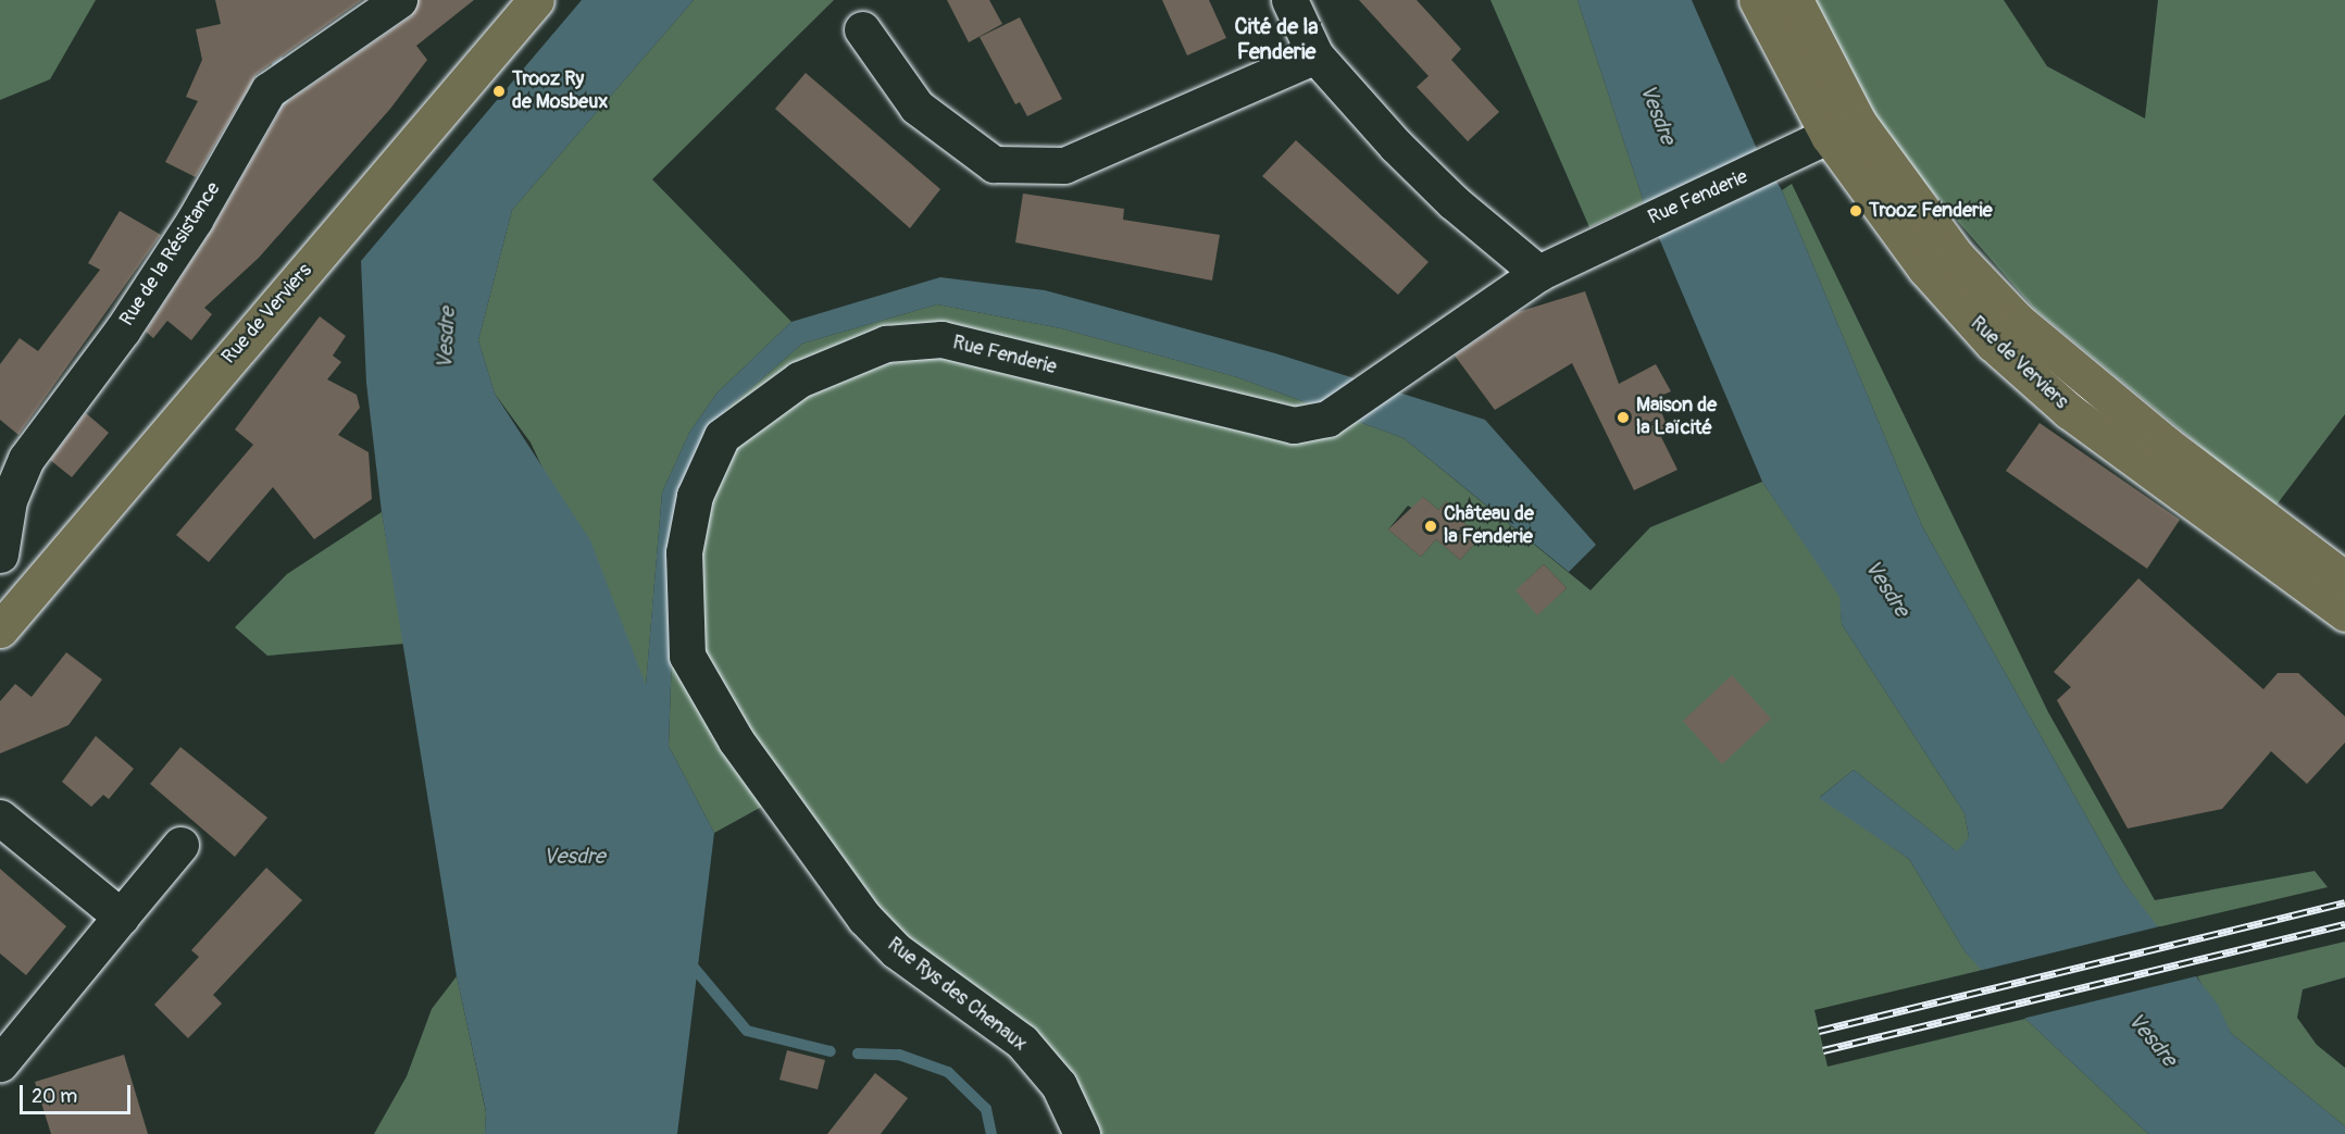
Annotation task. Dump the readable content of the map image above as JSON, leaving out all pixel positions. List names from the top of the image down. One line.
{"streets":{"main road":["Rue de Verviers"],"street":["Rue Fenderie","Rue de la Résistance","Rue Rys des Chenaux"]},"crossings":[["Rue Fenderie","Rue de Verviers"],["Rue Fenderie","Rue Rys des Chenaux"]],"districts":["Cité de la Fenderie"],"water":["Vesdre"],"places":["Trooz Ry de Mosbeux","Trooz Fenderie","Maison de la Laïcité","Château de la Fenderie"],"scale_bar":"20 m"}
